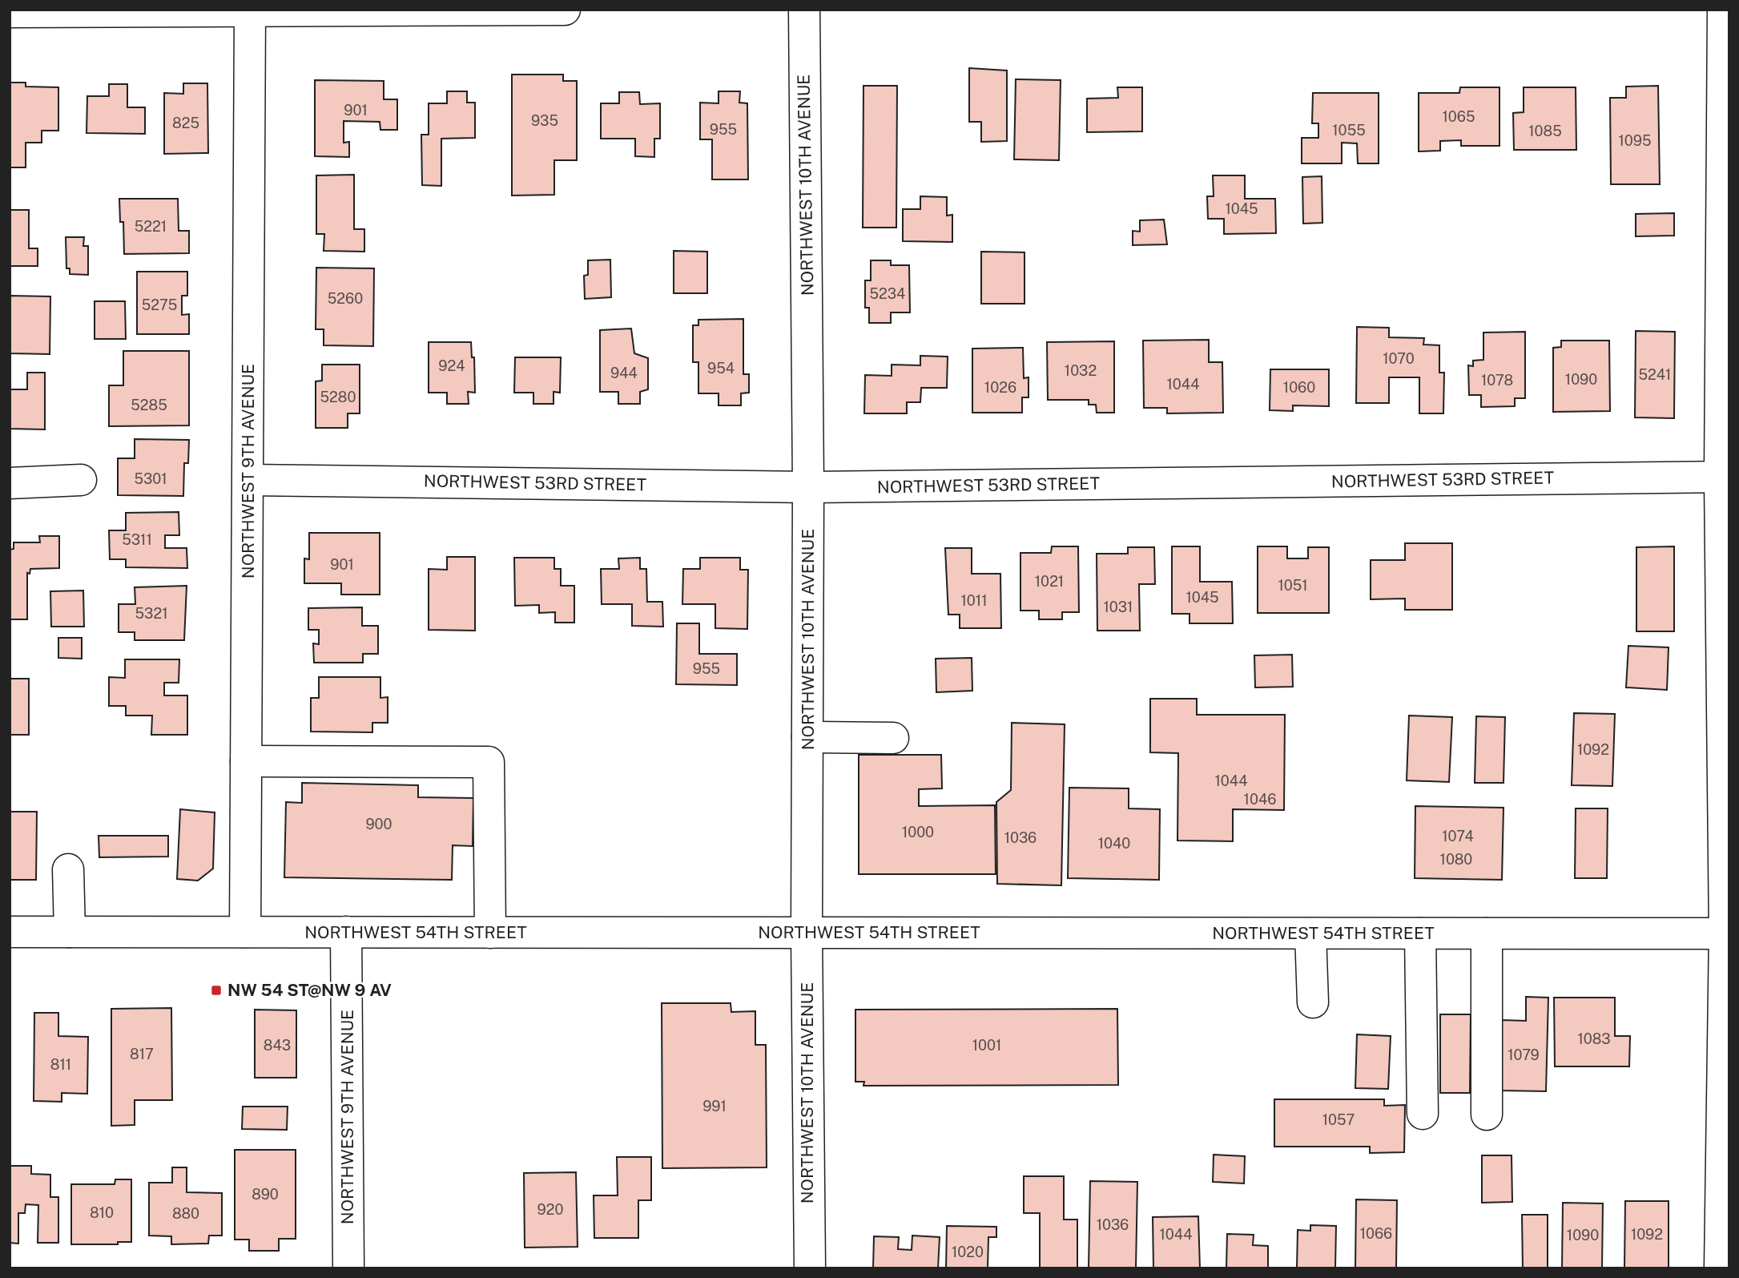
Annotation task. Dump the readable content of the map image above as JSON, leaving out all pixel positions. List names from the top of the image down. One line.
{"streets":{"street":["NORTHWEST 10TH AVENUE","NORTHWEST 9TH AVENUE","NORTHWEST 53RD STREET","NORTHWEST 54TH STREET"]},"crossings":[["NORTHWEST 10TH AVENUE","NORTHWEST 53RD STREET"],["NORTHWEST 10TH AVENUE","NORTHWEST 54TH STREET"],["NORTHWEST 9TH AVENUE","NORTHWEST 53RD STREET"],["NORTHWEST 9TH AVENUE","NORTHWEST 54TH STREET"]],"places":{"transit":["NW 54 ST@NW 9 AV"]},"house_numbers":["901","1065","935","825","955","1055","1085","1095","1045","5221","5234","5260","5275","1070","924","954","1032","944","5241","1090","1078","1044","1026","1060","5280","5285","5301","5311","901","1021","1051","1045","1011","1031","5321","955","1092","1044","1046","900","1000","1074","1036","1040","1080","1083","843","1001","817","1079","811","991","1057","890","920","810","880","1036","1066","1044","1092","1090","1020"]}
